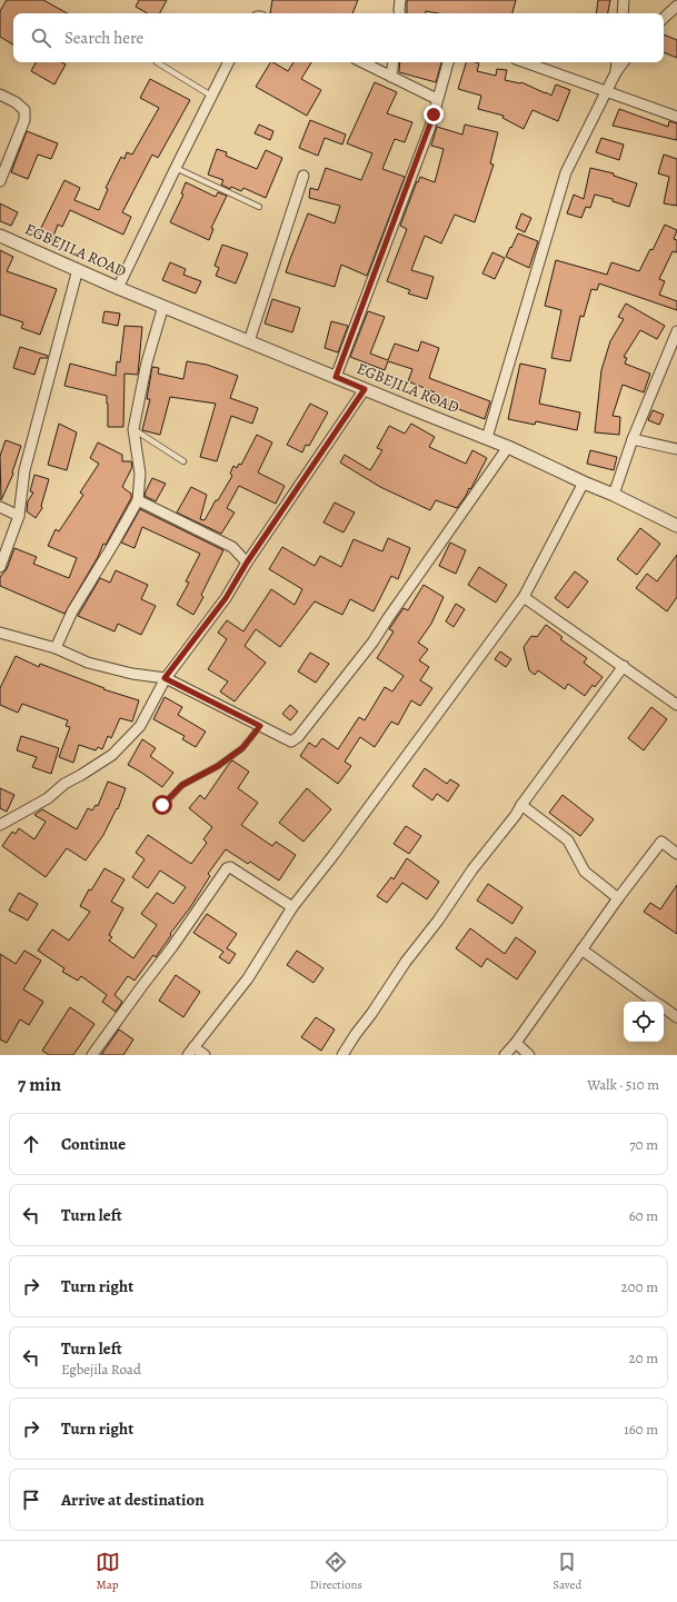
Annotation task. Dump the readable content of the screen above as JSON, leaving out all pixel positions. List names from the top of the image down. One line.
{"streets":{"street":["EGBEJILA ROAD"]},"page":{"search":"Search here","heading":["7 min","Walk · 510 m"],"list":[["Continue","70 m"],["Turn left","60 m"],["Turn right","200 m"],["Turn left","Egbejila Road","20 m"],["Turn right","160 m"],"Arrive at destination"],"nav":["Map","Directions","Saved"]}}
